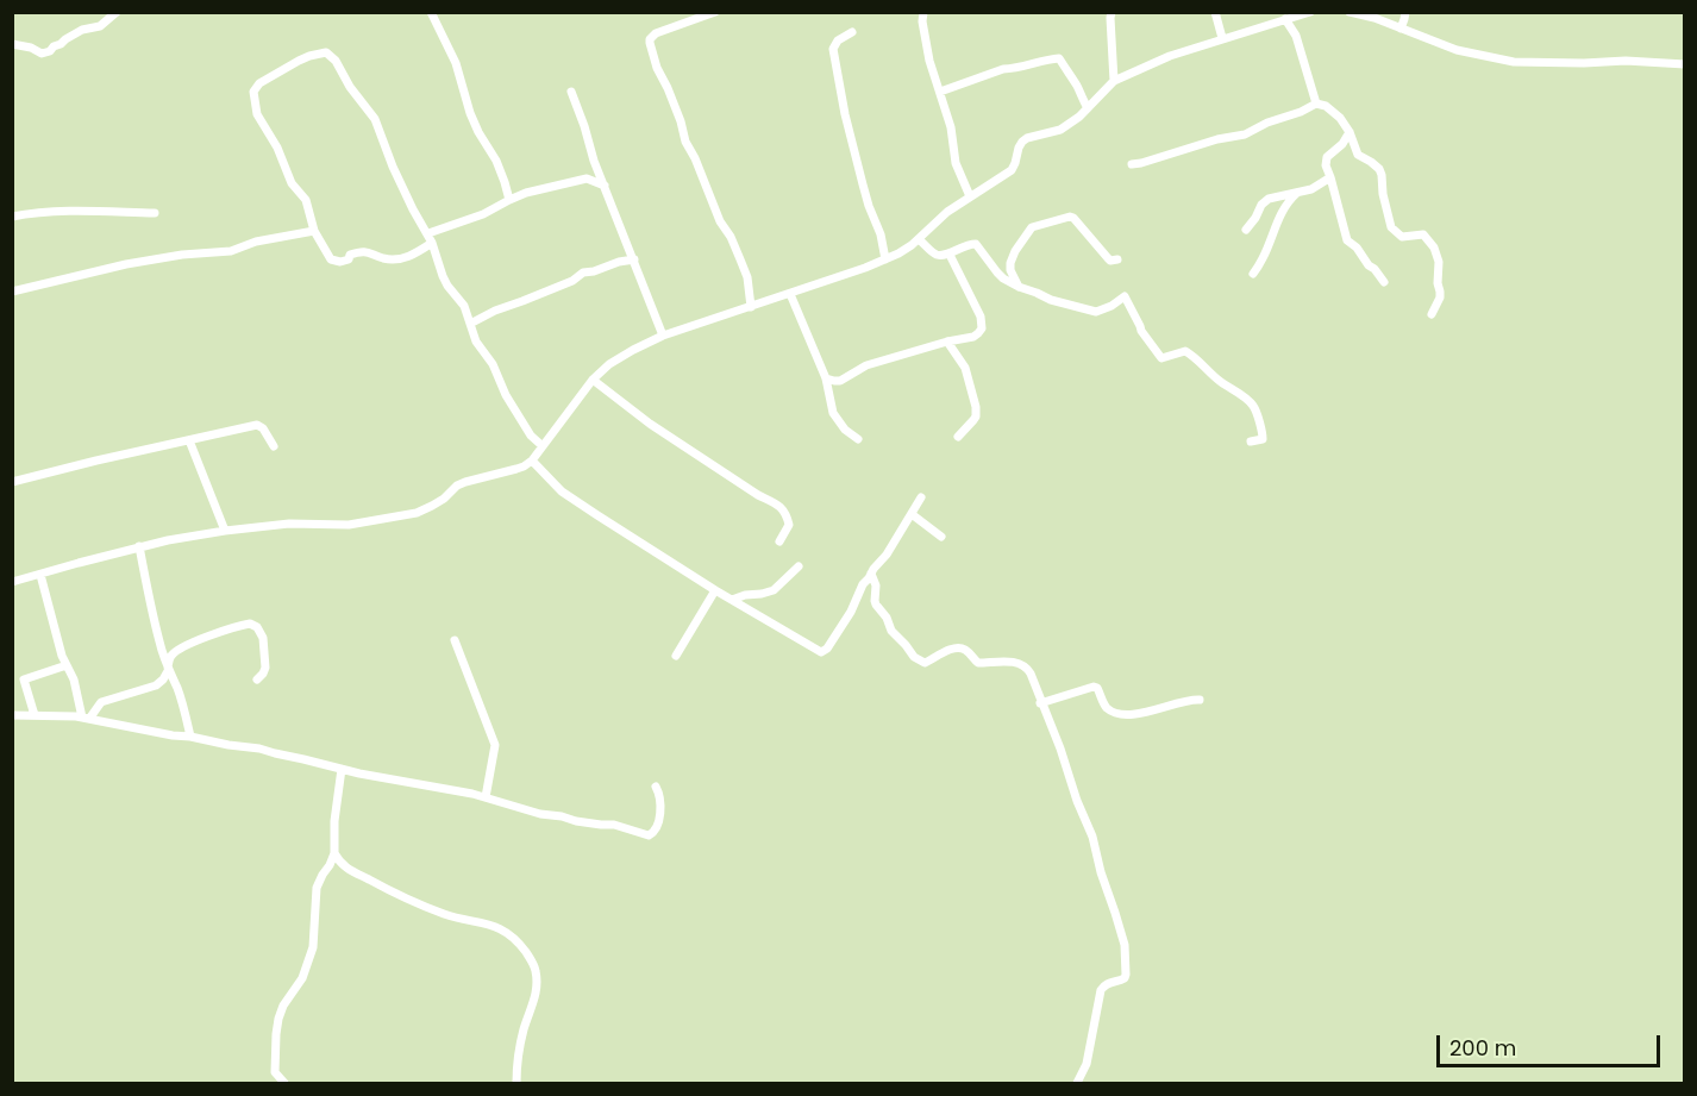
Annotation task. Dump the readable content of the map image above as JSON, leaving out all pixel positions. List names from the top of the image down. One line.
{"scale_bar":"200 m"}
